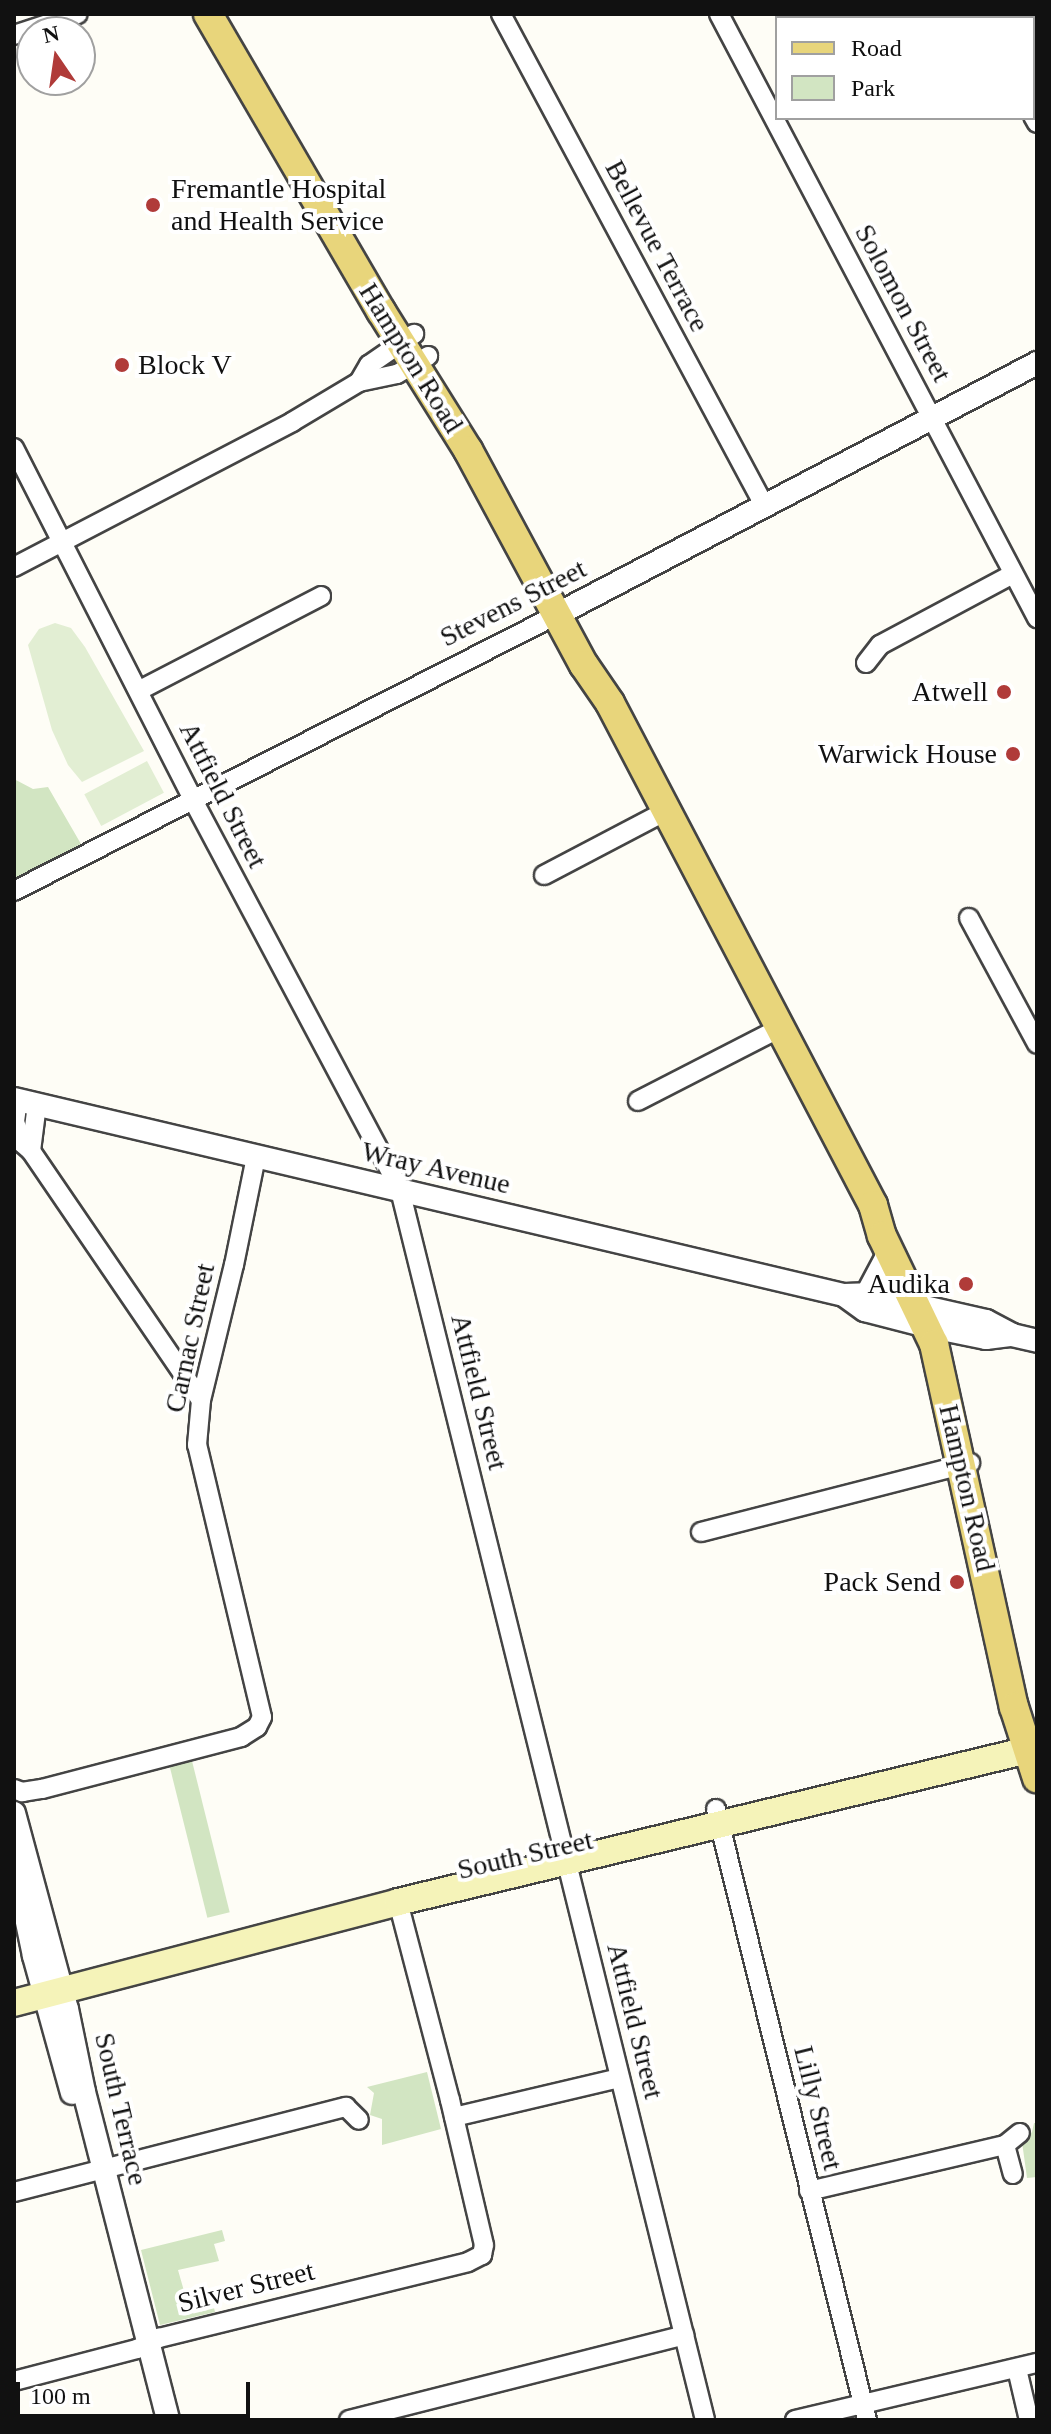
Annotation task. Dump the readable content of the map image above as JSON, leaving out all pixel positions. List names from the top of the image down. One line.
{"streets":{"main road":["Hampton Road","South Street"],"street":["Bellevue Terrace","Solomon Street","Stevens Street","Attfield Street","Wray Avenue","Carnac Street","Lilly Street","South Terrace","Silver Street"]},"crossings":[["Bellevue Terrace","Stevens Street"],["Solomon Street","Stevens Street"],["Hampton Road","Stevens Street"],["Hampton Road","Wray Avenue"],["Hampton Road","South Street"],["Stevens Street","Attfield Street"],["Attfield Street","Wray Avenue"],["Attfield Street","South Street"],["Wray Avenue","Carnac Street"],["South Street","Lilly Street"],["South Street","South Terrace"],["South Terrace","Silver Street"]],"places":["Fremantle Hospital and Health Service","Block V","Atwell","Warwick House","Audika","Pack Send"],"legend":["Road","Park"],"scale_bar":"100 m","north":"top"}
